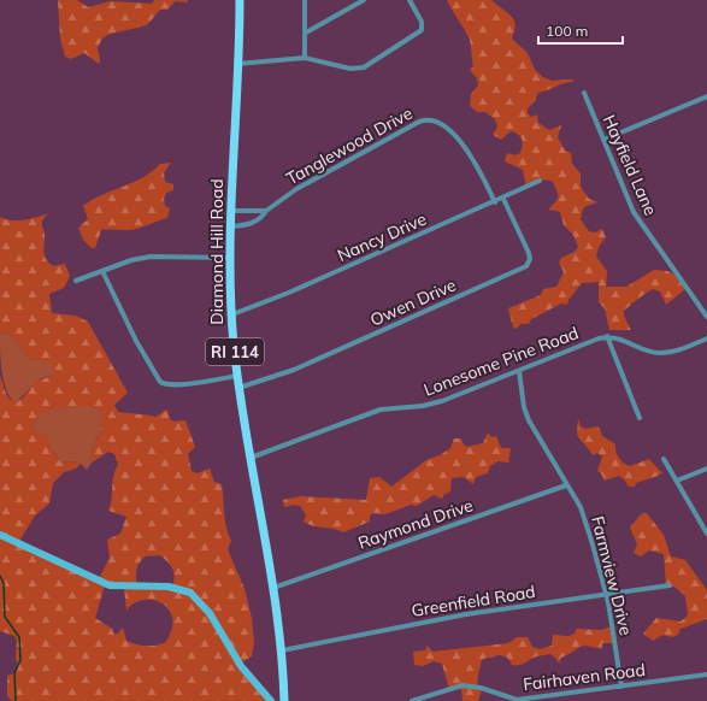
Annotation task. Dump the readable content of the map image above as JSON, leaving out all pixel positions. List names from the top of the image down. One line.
{"streets":{"main road":["Diamond Hill Road","RI 114"],"street":["Tanglewood Drive","Hayfield Lane","Nancy Drive","Owen Drive","Lonesome Pine Road","Raymond Drive","Farmview Drive","Greenfield Road","Fairhaven Road"]},"crossings":[["Tanglewood Drive","Nancy Drive"],["Tanglewood Drive","Diamond Hill Road"],["Nancy Drive","Diamond Hill Road"],["Nancy Drive","Owen Drive"],["Diamond Hill Road","Owen Drive"],["Diamond Hill Road","Lonesome Pine Road"],["Diamond Hill Road","Raymond Drive"],["Diamond Hill Road","Greenfield Road"],["Lonesome Pine Road","Farmview Drive"],["Raymond Drive","Farmview Drive"],["Farmview Drive","Greenfield Road"],["Farmview Drive","Fairhaven Road"]],"scale_bar":"100 m"}
